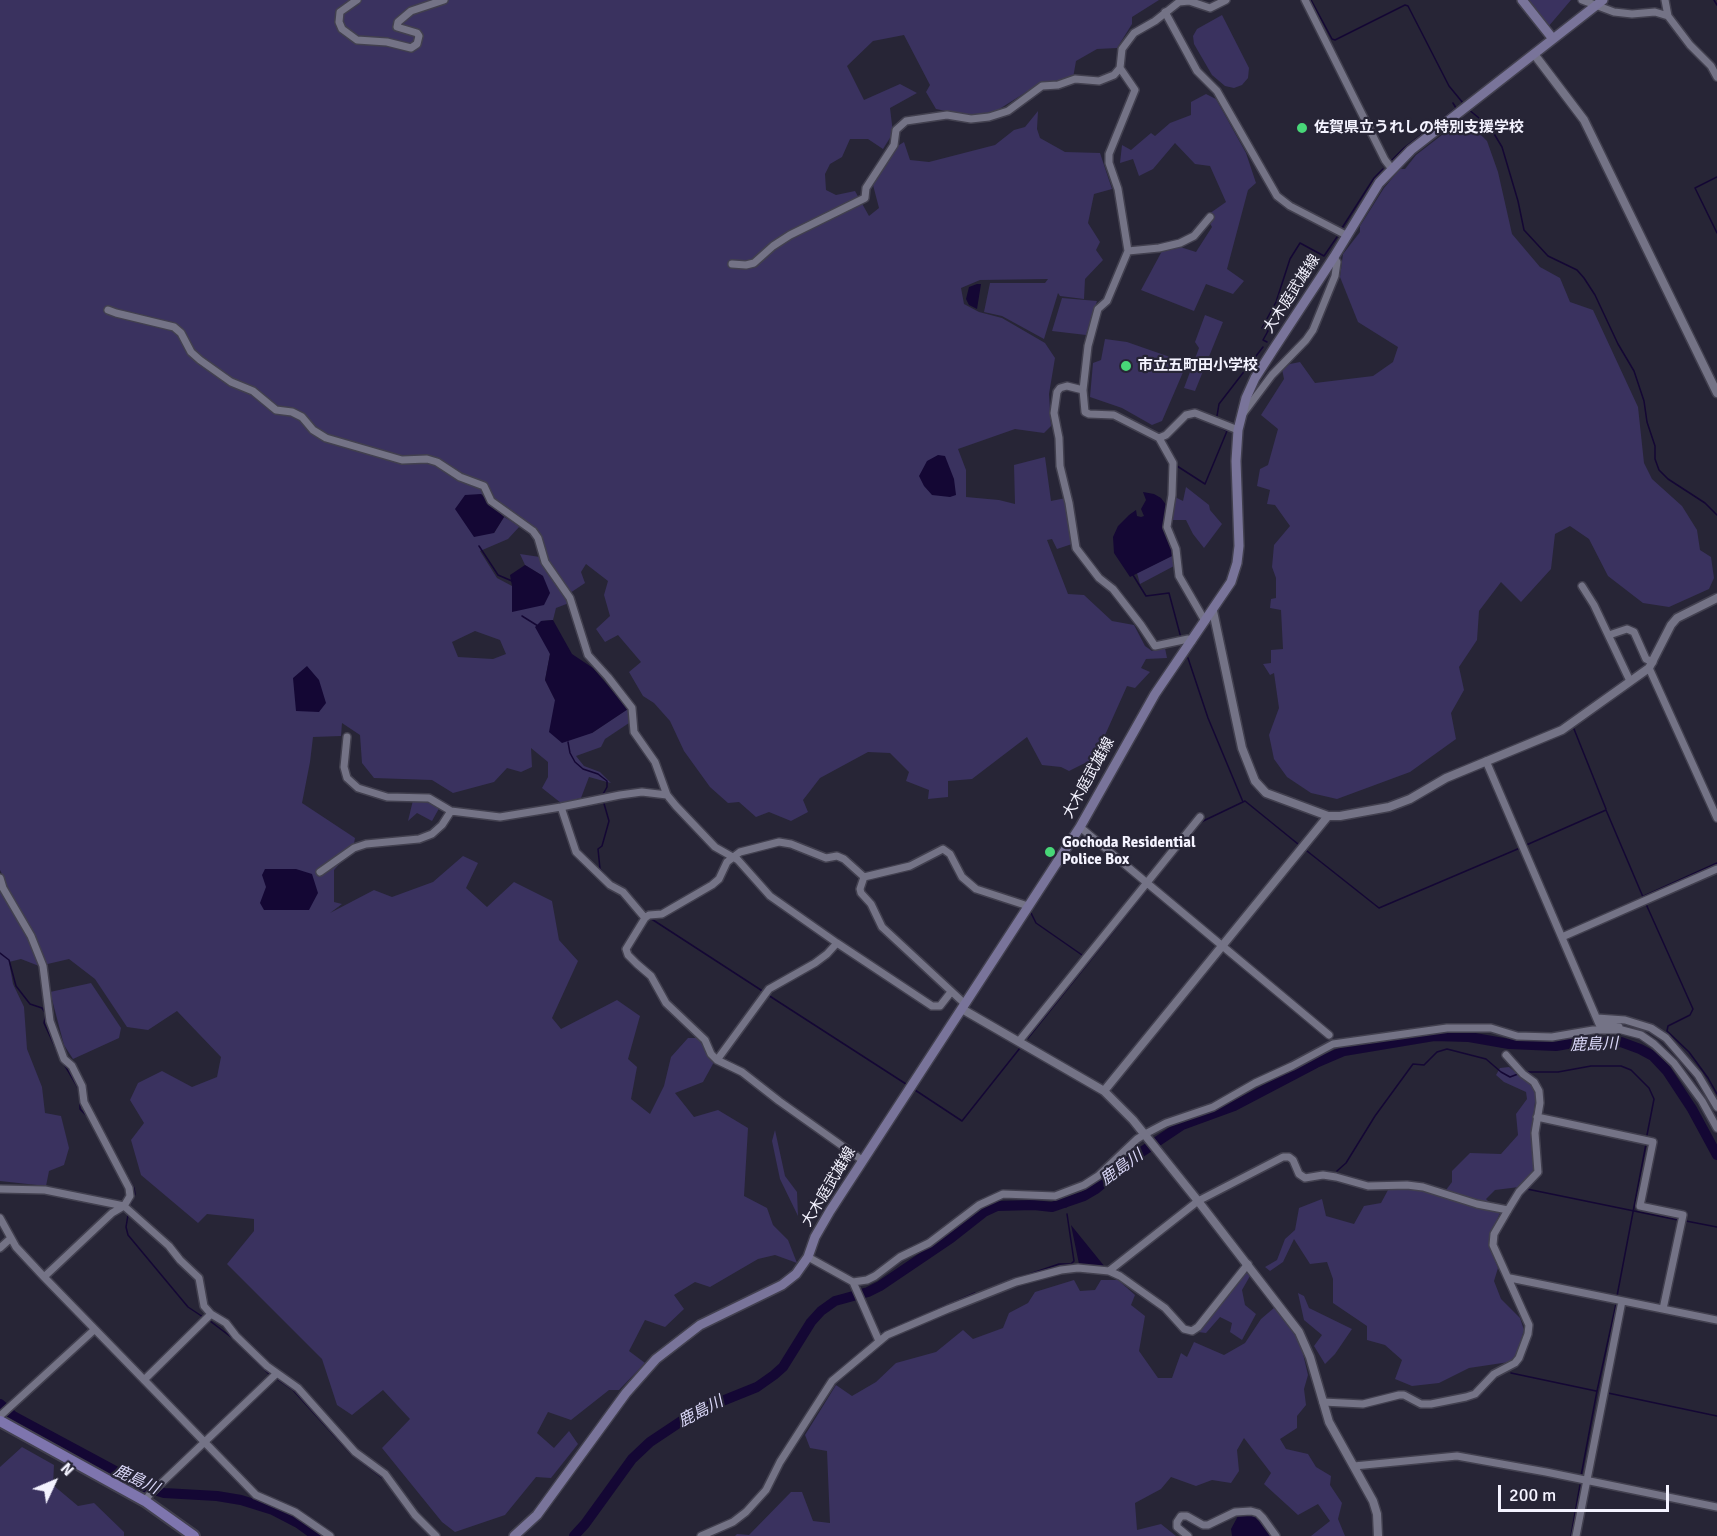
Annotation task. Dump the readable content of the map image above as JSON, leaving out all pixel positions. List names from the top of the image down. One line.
{"streets":{"main road":["大木庭武雄線"]},"water":["鹿島川"],"places":["佐賀県立うれしの特別支援学校","市立五町田小学校","Gochoda Residential Police Box"],"scale_bar":"200 m","north":"top right"}
